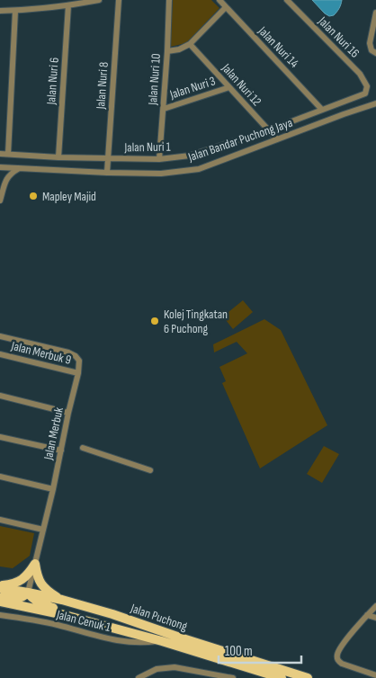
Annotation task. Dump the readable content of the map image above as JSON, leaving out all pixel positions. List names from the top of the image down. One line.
{"streets":{"main road":["Jalan Puchong"],"street":["Jalan Nuri 16","Jalan Nuri 14","Jalan Nuri 10","Jalan Nuri 6","Jalan Nuri 12","Jalan Nuri 8","Jalan Nuri 3","Jalan Bandar Puchong Jaya","Jalan Nuri 1","Jalan Merbuk 9","Jalan Merbuk","Jalan Cenuk 1"]},"crossings":[["Jalan Nuri 16","Jalan Nuri 1"],["Jalan Nuri 14","Jalan Nuri 1"],["Jalan Nuri 10","Jalan Nuri 3"],["Jalan Nuri 10","Jalan Nuri 1"],["Jalan Nuri 6","Jalan Nuri 1"],["Jalan Nuri 12","Jalan Nuri 3"],["Jalan Nuri 12","Jalan Bandar Puchong Jaya"],["Jalan Nuri 12","Jalan Nuri 1"],["Jalan Nuri 8","Jalan Bandar Puchong Jaya"],["Jalan Nuri 8","Jalan Nuri 1"],["Jalan Merbuk 9","Jalan Merbuk"],["Jalan Merbuk","Jalan Puchong"],["Jalan Puchong","Jalan Cenuk 1"]],"places":["Mapley Majid","Kolej Tingkatan 6 Puchong"],"scale_bar":"100 m"}
